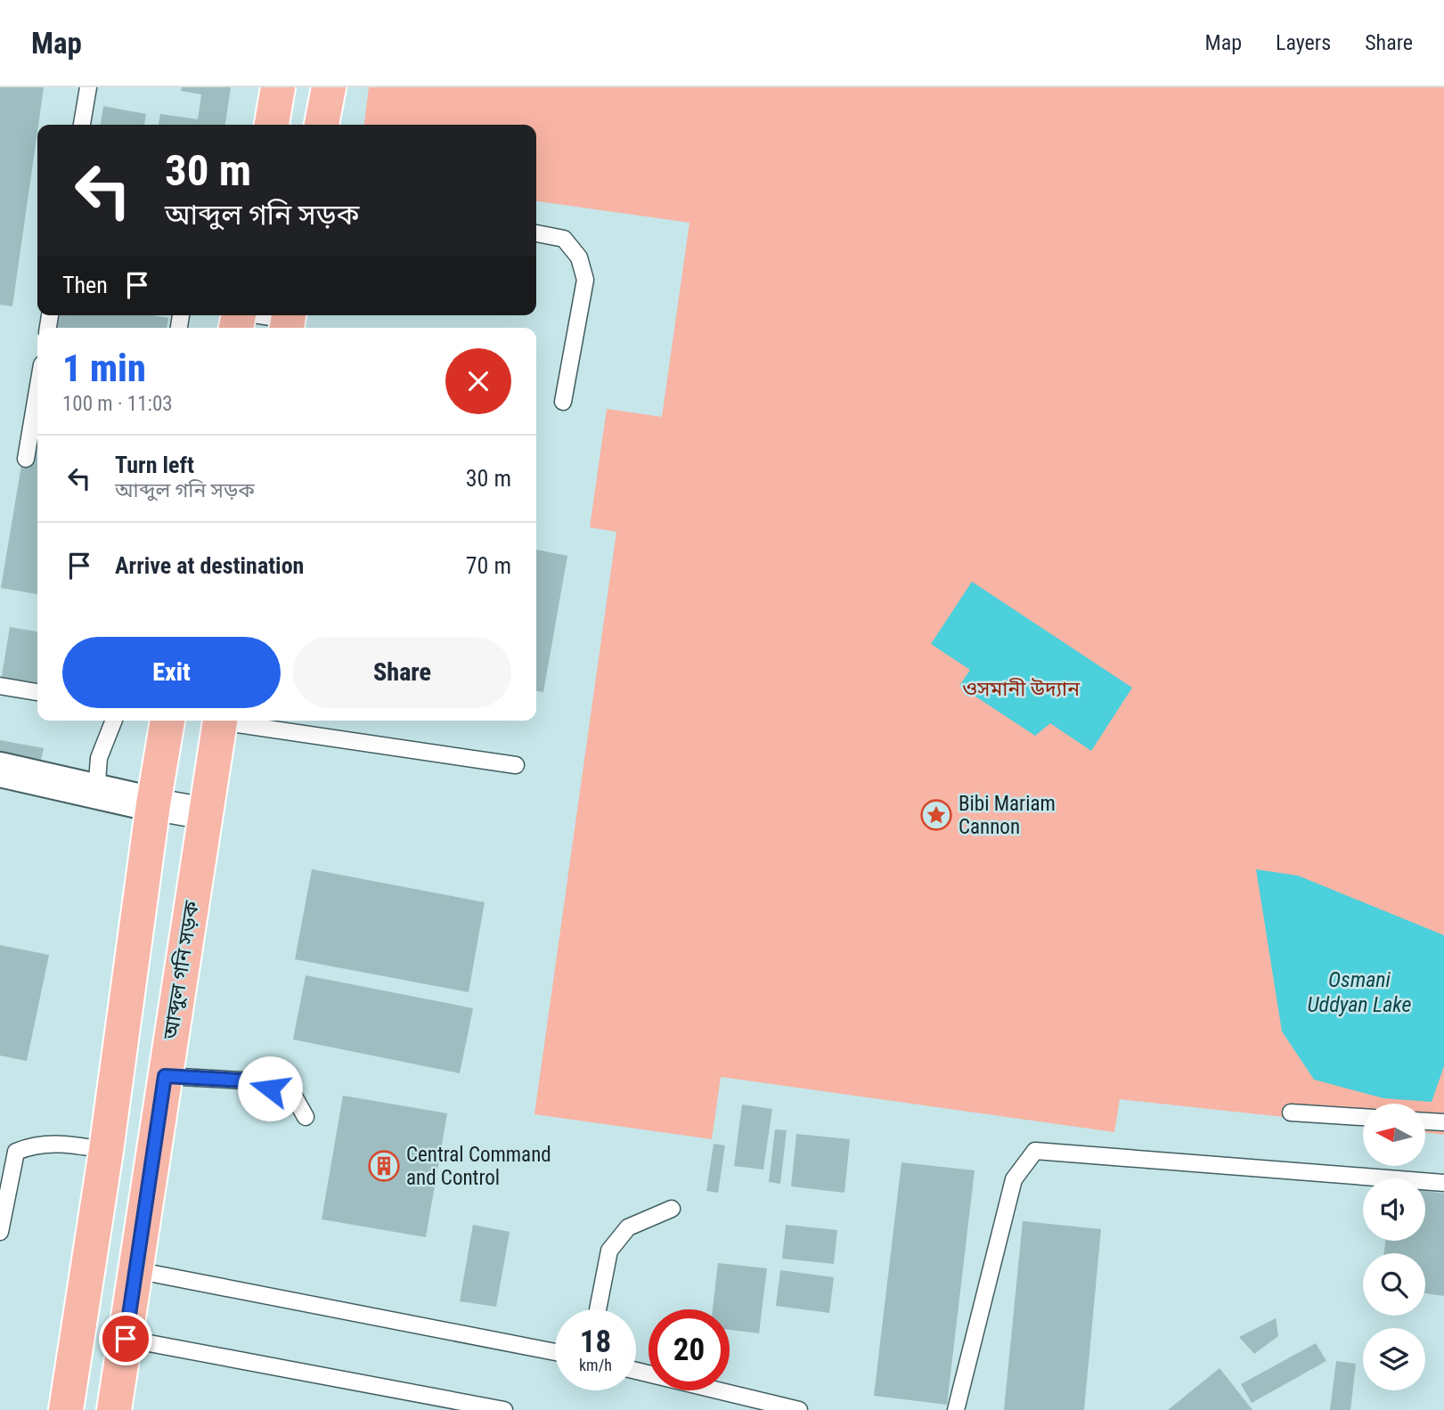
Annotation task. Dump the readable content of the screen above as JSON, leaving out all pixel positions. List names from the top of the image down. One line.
{"streets":{"main road":["আব্দুল গনি সড়ক"]},"water":["Osmani Uddyan Lake"],"parks":["ওসমানী উদ্যান"],"places":{"place":["Bibi Mariam Cannon"],"building":["Central Command and Control"]},"north":"left","page":{"header":"Map","nav":["Map","Layers","Share"],"turn":["30 m","আব্দুল গনি সড়ক"],"then":"Then","heading":["1 min","100 m · 11:03"],"list":[{"name":"Turn left","note":"আব্দুল গনি সড়ক","value":"30 m"},{"name":"Arrive at destination","value":"70 m"}],"buttons":["Exit","Share"],"speed":"18 km/h","limit":"20"}}
